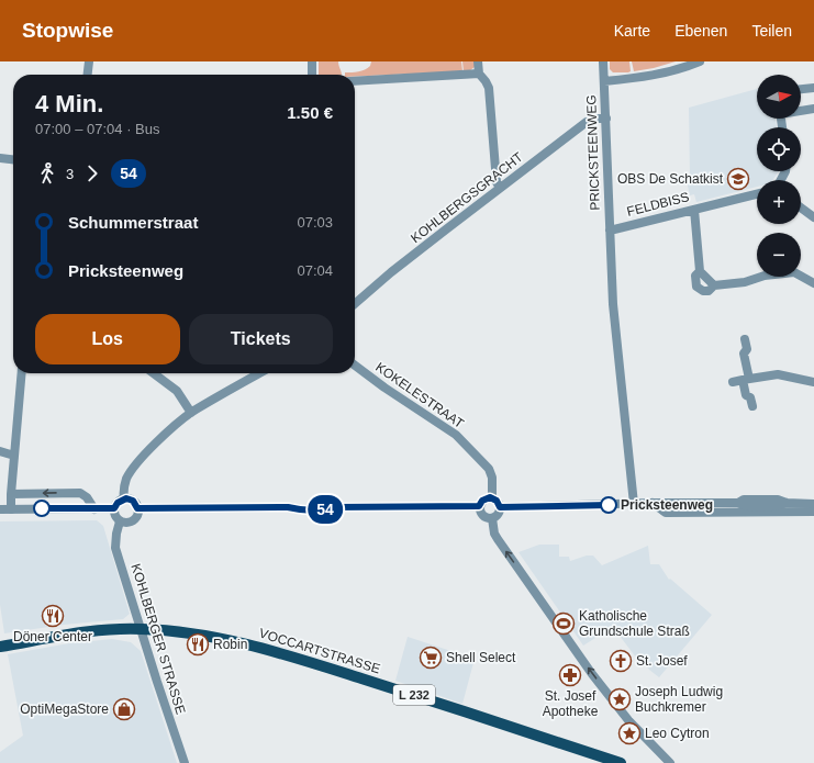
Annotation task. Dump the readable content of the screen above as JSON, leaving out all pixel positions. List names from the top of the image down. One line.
{"streets":{"main road":["VOCCARTSTRASSE","L 232"],"street":["PRICKSTEENWEG","KOHLBERGSGRACHT","FELDBISS","KOKELESTRAAT","KOHLBERGER STRASSE"]},"crossings":[["PRICKSTEENWEG","KOHLBERGSGRACHT"],["PRICKSTEENWEG","FELDBISS"],["KOHLBERGER STRASSE","VOCCARTSTRASSE"]],"places":{"school or university":["OBS De Schatkist"],"other":["Pricksteenweg"],"restaurant":["Döner Center","Robin"],"sports":["Katholische Grundschule Straß"],"supermarket":["Shell Select"],"church":["St. Josef"],"pharmacy":["St. Josef Apotheke"],"place":["Joseph Ludwig Buchkremer","Leo Cytron"],"shop":["OptiMegaStore"]},"lines":["bus line 54"],"north":"right","page":{"header":"Stopwise","nav":["Karte","Ebenen","Teilen"],"on_map":"54","map_buttons":["+","−"],"heading":["4 Min.","07:00 – 07:04 · Bus","1.50 €"],"legs":["3","54"],"list":[{"name":"Schummerstraat","value":"07:03"},{"name":"Pricksteenweg","value":"07:04"}],"buttons":["Los","Tickets"]}}
